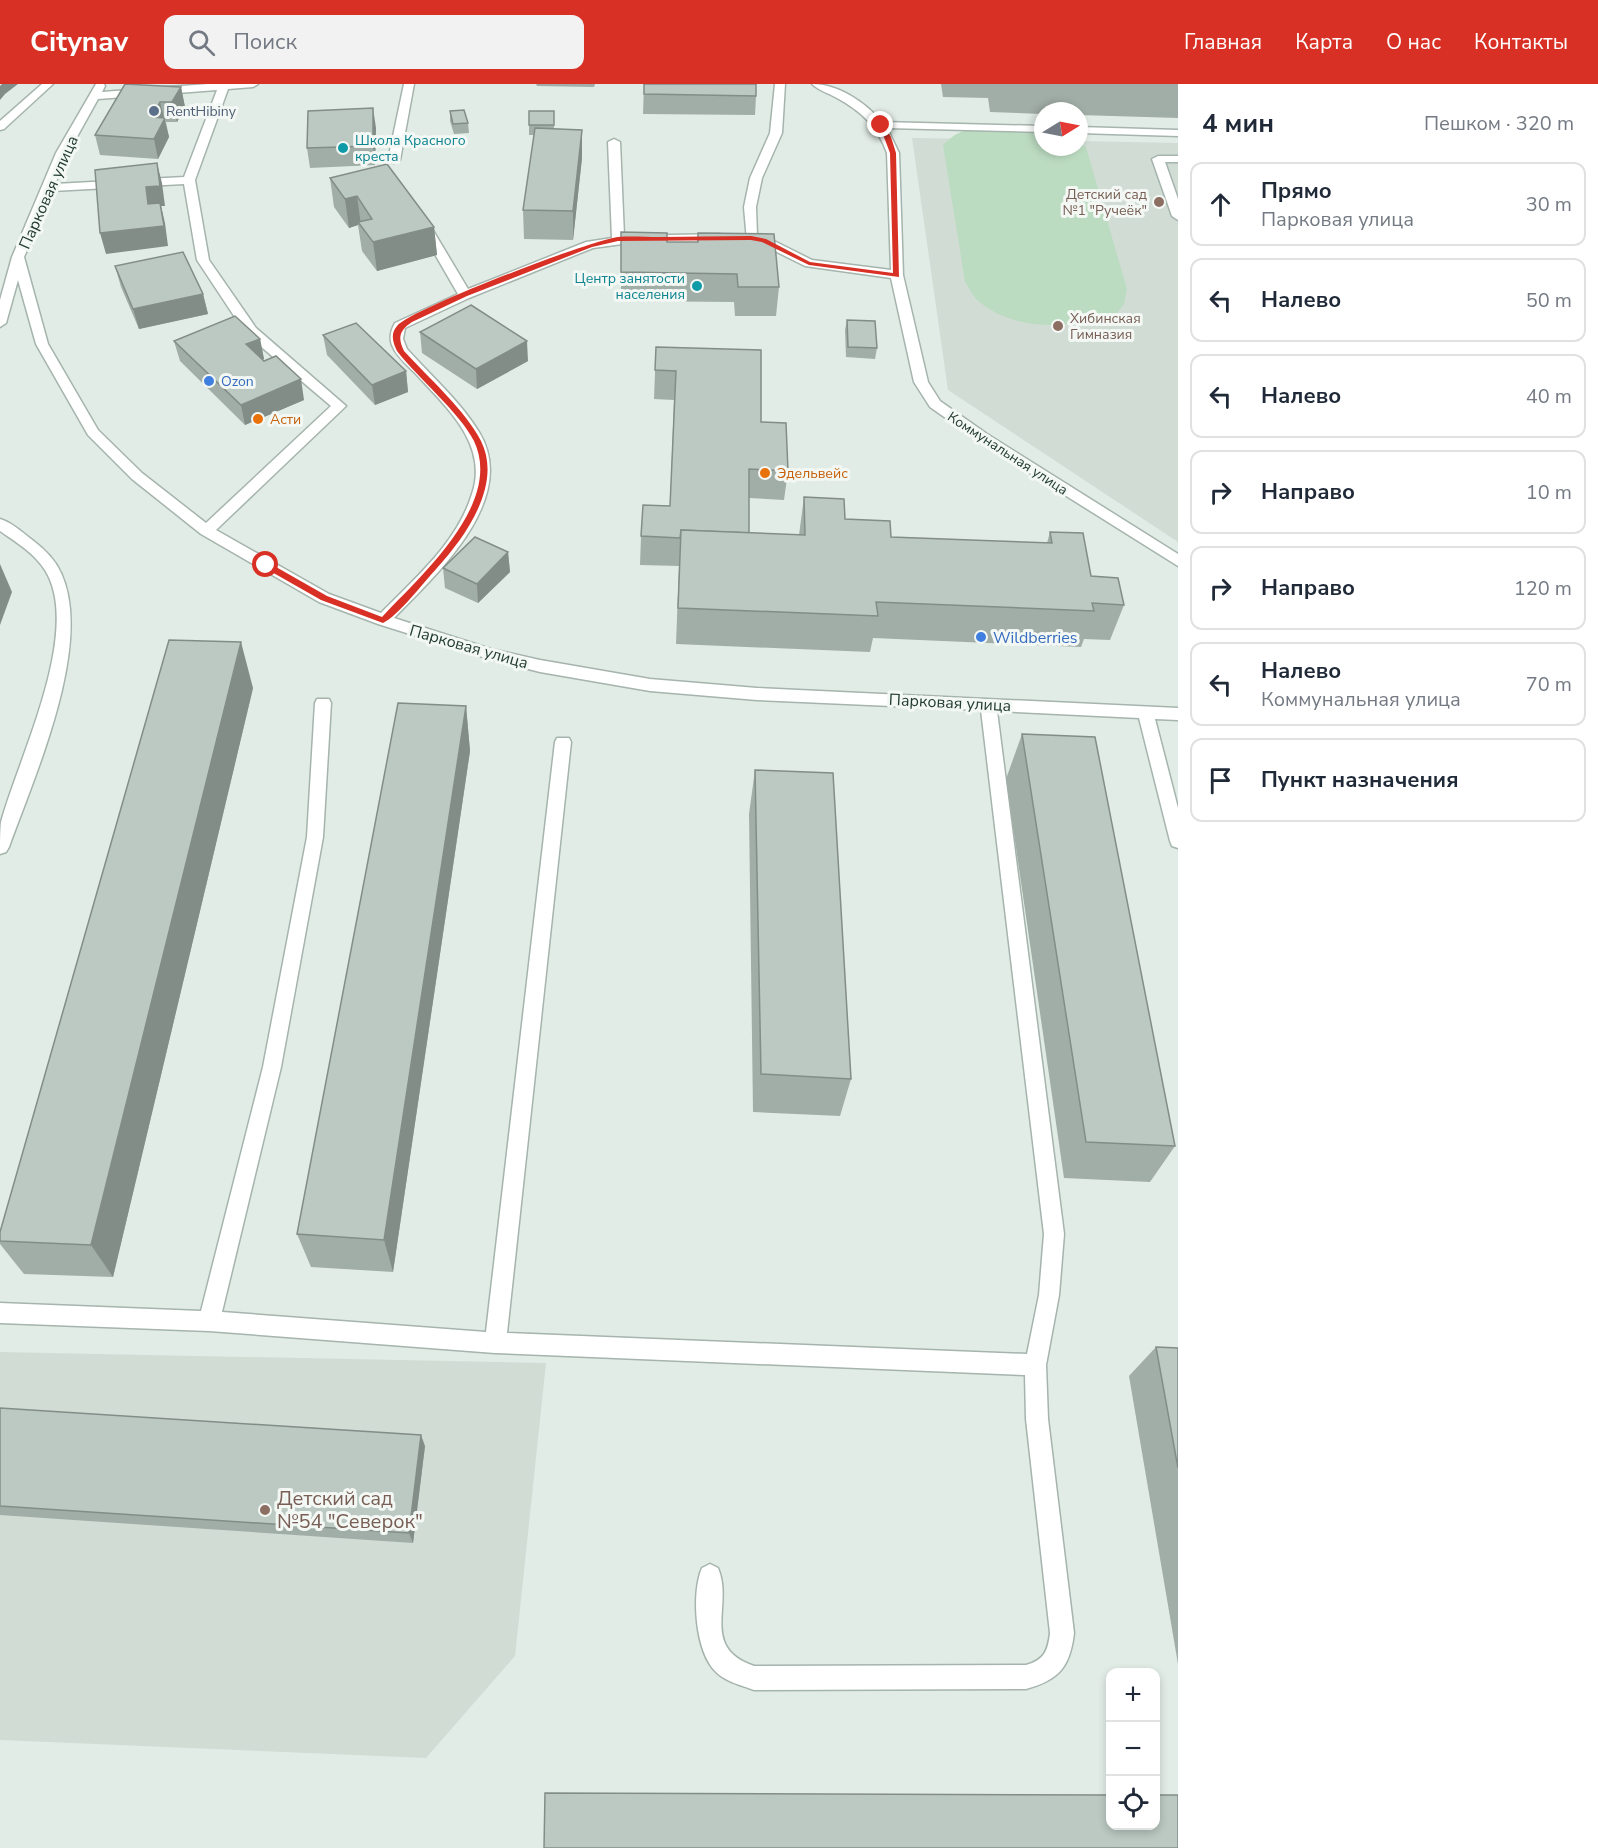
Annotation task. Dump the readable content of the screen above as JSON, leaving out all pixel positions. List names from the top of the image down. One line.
{"streets":{"street":["Парковая улица","Коммунальная улица"]},"places":["RentHibiny","Школа Красного креста","Детский сад №1 \"Ручеёк\"","Центр занятости населения","Хибинская Гимназия","Ozon","Асти","Эдельвейс","Wildberries","Детский сад №54 \"Северок\""],"north":"right","page":{"header":"Citynav","search":"Поиск","nav":["Главная","Карта","О нас","Контакты"],"heading":["4 мин","Пешком · 320 m"],"list":[["Прямо","Парковая улица","30 m"],["Налево","50 m"],["Налево","40 m"],["Направо","10 m"],["Направо","120 m"],["Налево","Коммунальная улица","70 m"],"Пункт назначения"],"map_buttons":["+","−"]}}
